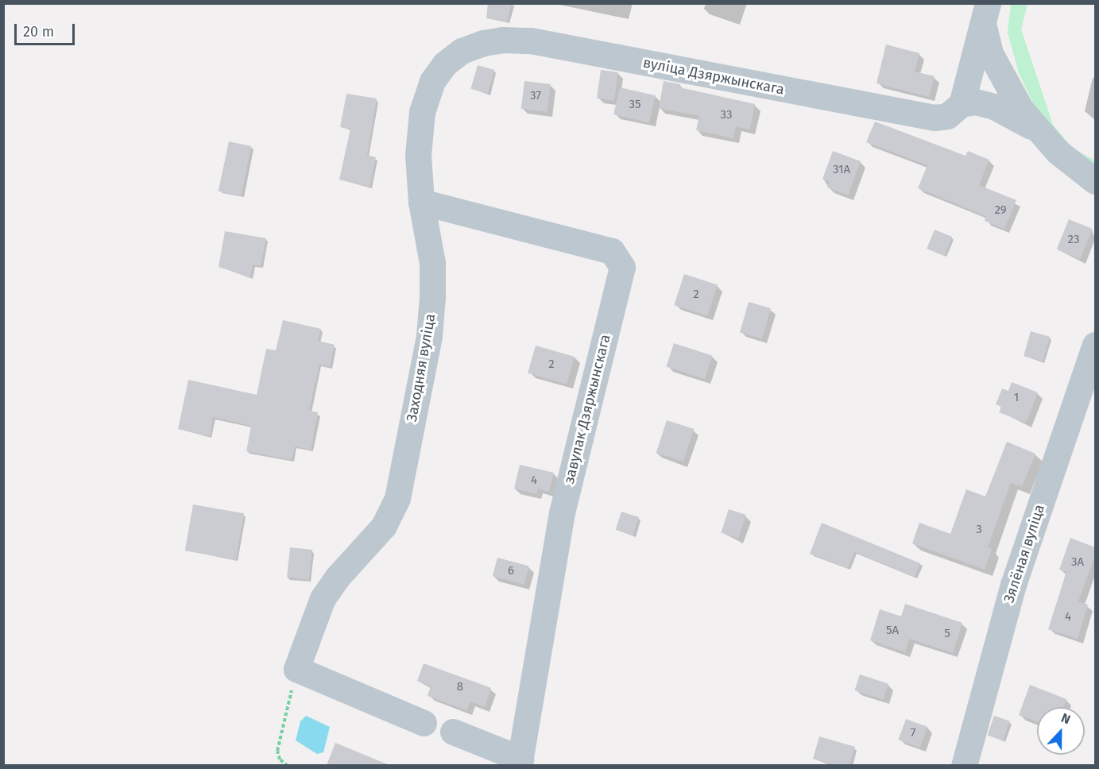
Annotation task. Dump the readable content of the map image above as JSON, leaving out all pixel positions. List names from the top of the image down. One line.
{"streets":{"street":["вуліца Дзяржынскага","Заходняя вуліца","завулак Дзяржынскага","Зялёная вуліца"]},"crossings":[["вуліца Дзяржынскага","Заходняя вуліца"],["Заходняя вуліца","завулак Дзяржынскага"]],"house_numbers":["37","35","33","31А","29","23","2","2","1","4","3","3А","6","4","5А","5","8","7"],"scale_bar":"20 m","north":"top"}
